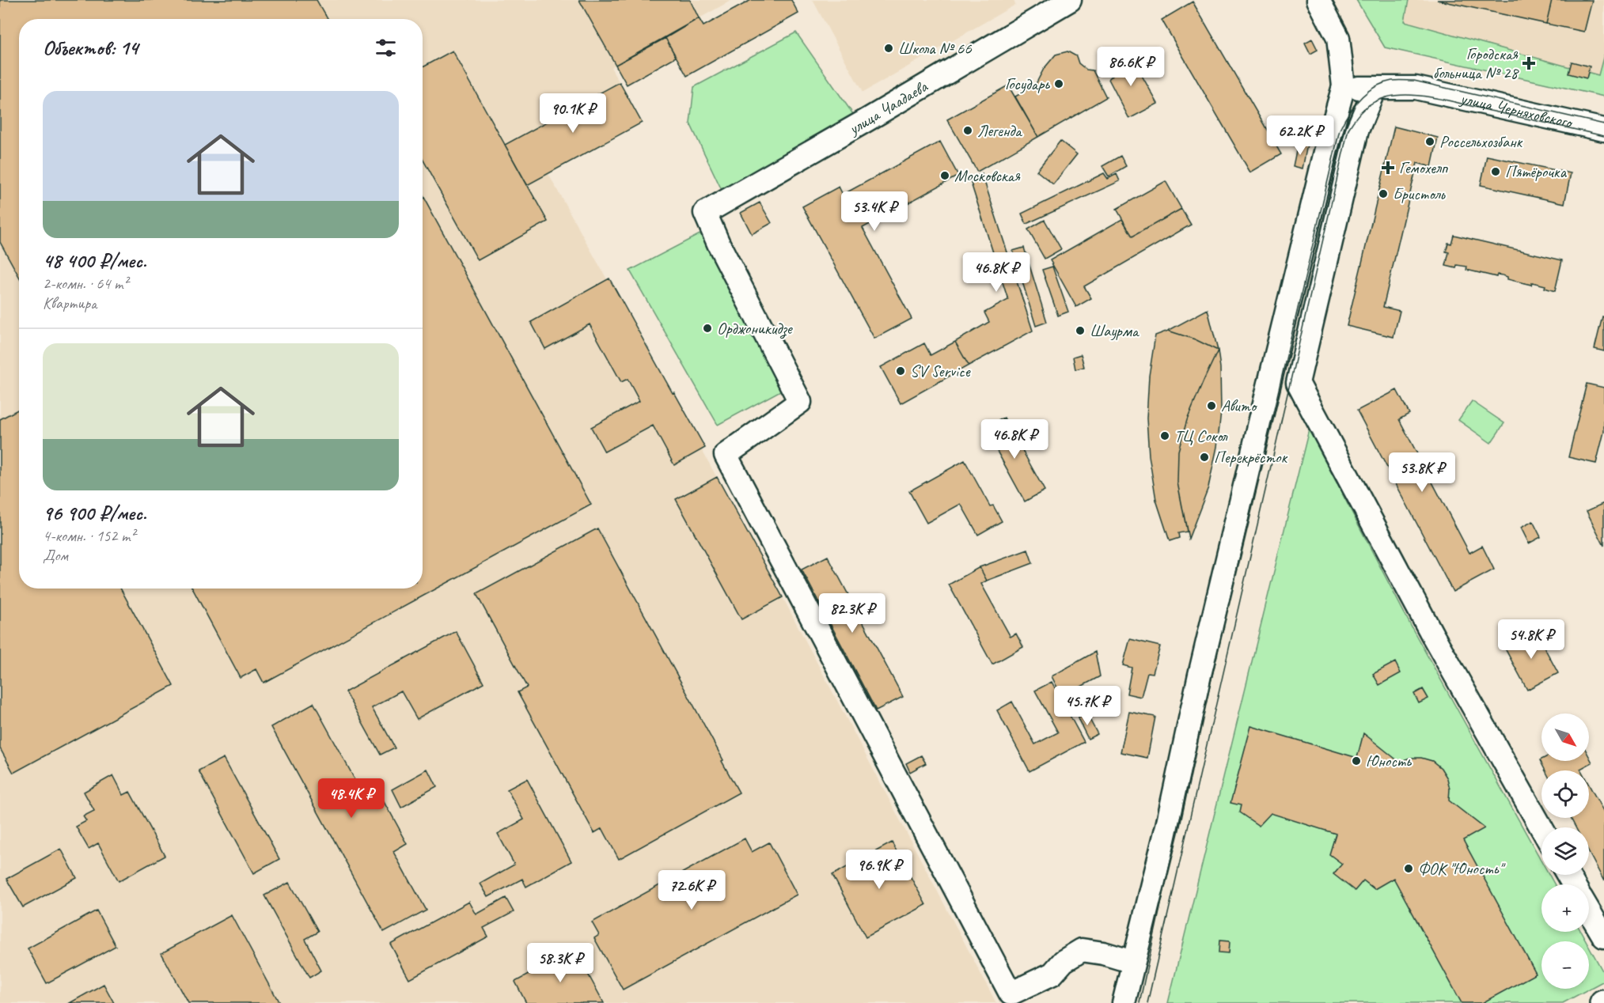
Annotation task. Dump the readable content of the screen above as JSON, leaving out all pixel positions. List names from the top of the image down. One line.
{"streets":{"street":["улица Чаадаева","улица Черняховского"]},"places":{"other":["Школа № 66","Государь","Легенда","Россельхозбанк","Пятёрочка","Московская","Бристоль","Орджоникидзе","Шаурма","SV Service","Авито","ТЦ Сокол","Перекрёсток","Юность","ФОК \"Юность\""],"health":["Городская больница № 28","Гемохелп"]},"north":"bottom right","page":{"heading":"Объектов: 14","price":["86.6K ₽","90.1K ₽","62.2K ₽","53.4K ₽","46.8K ₽","46.8K ₽","53.8K ₽","82.3K ₽","54.8K ₽","45.7K ₽","48.4K ₽","96.9K ₽","72.6K ₽","58.3K ₽"],"list":[{"name":"48 400 ₽/мес.","note":"2-комн. · 64 m² · Квартира"},{"name":"96 900 ₽/мес.","note":"4-комн. · 152 m² · Дом"}],"map_buttons":["+","−"]}}
